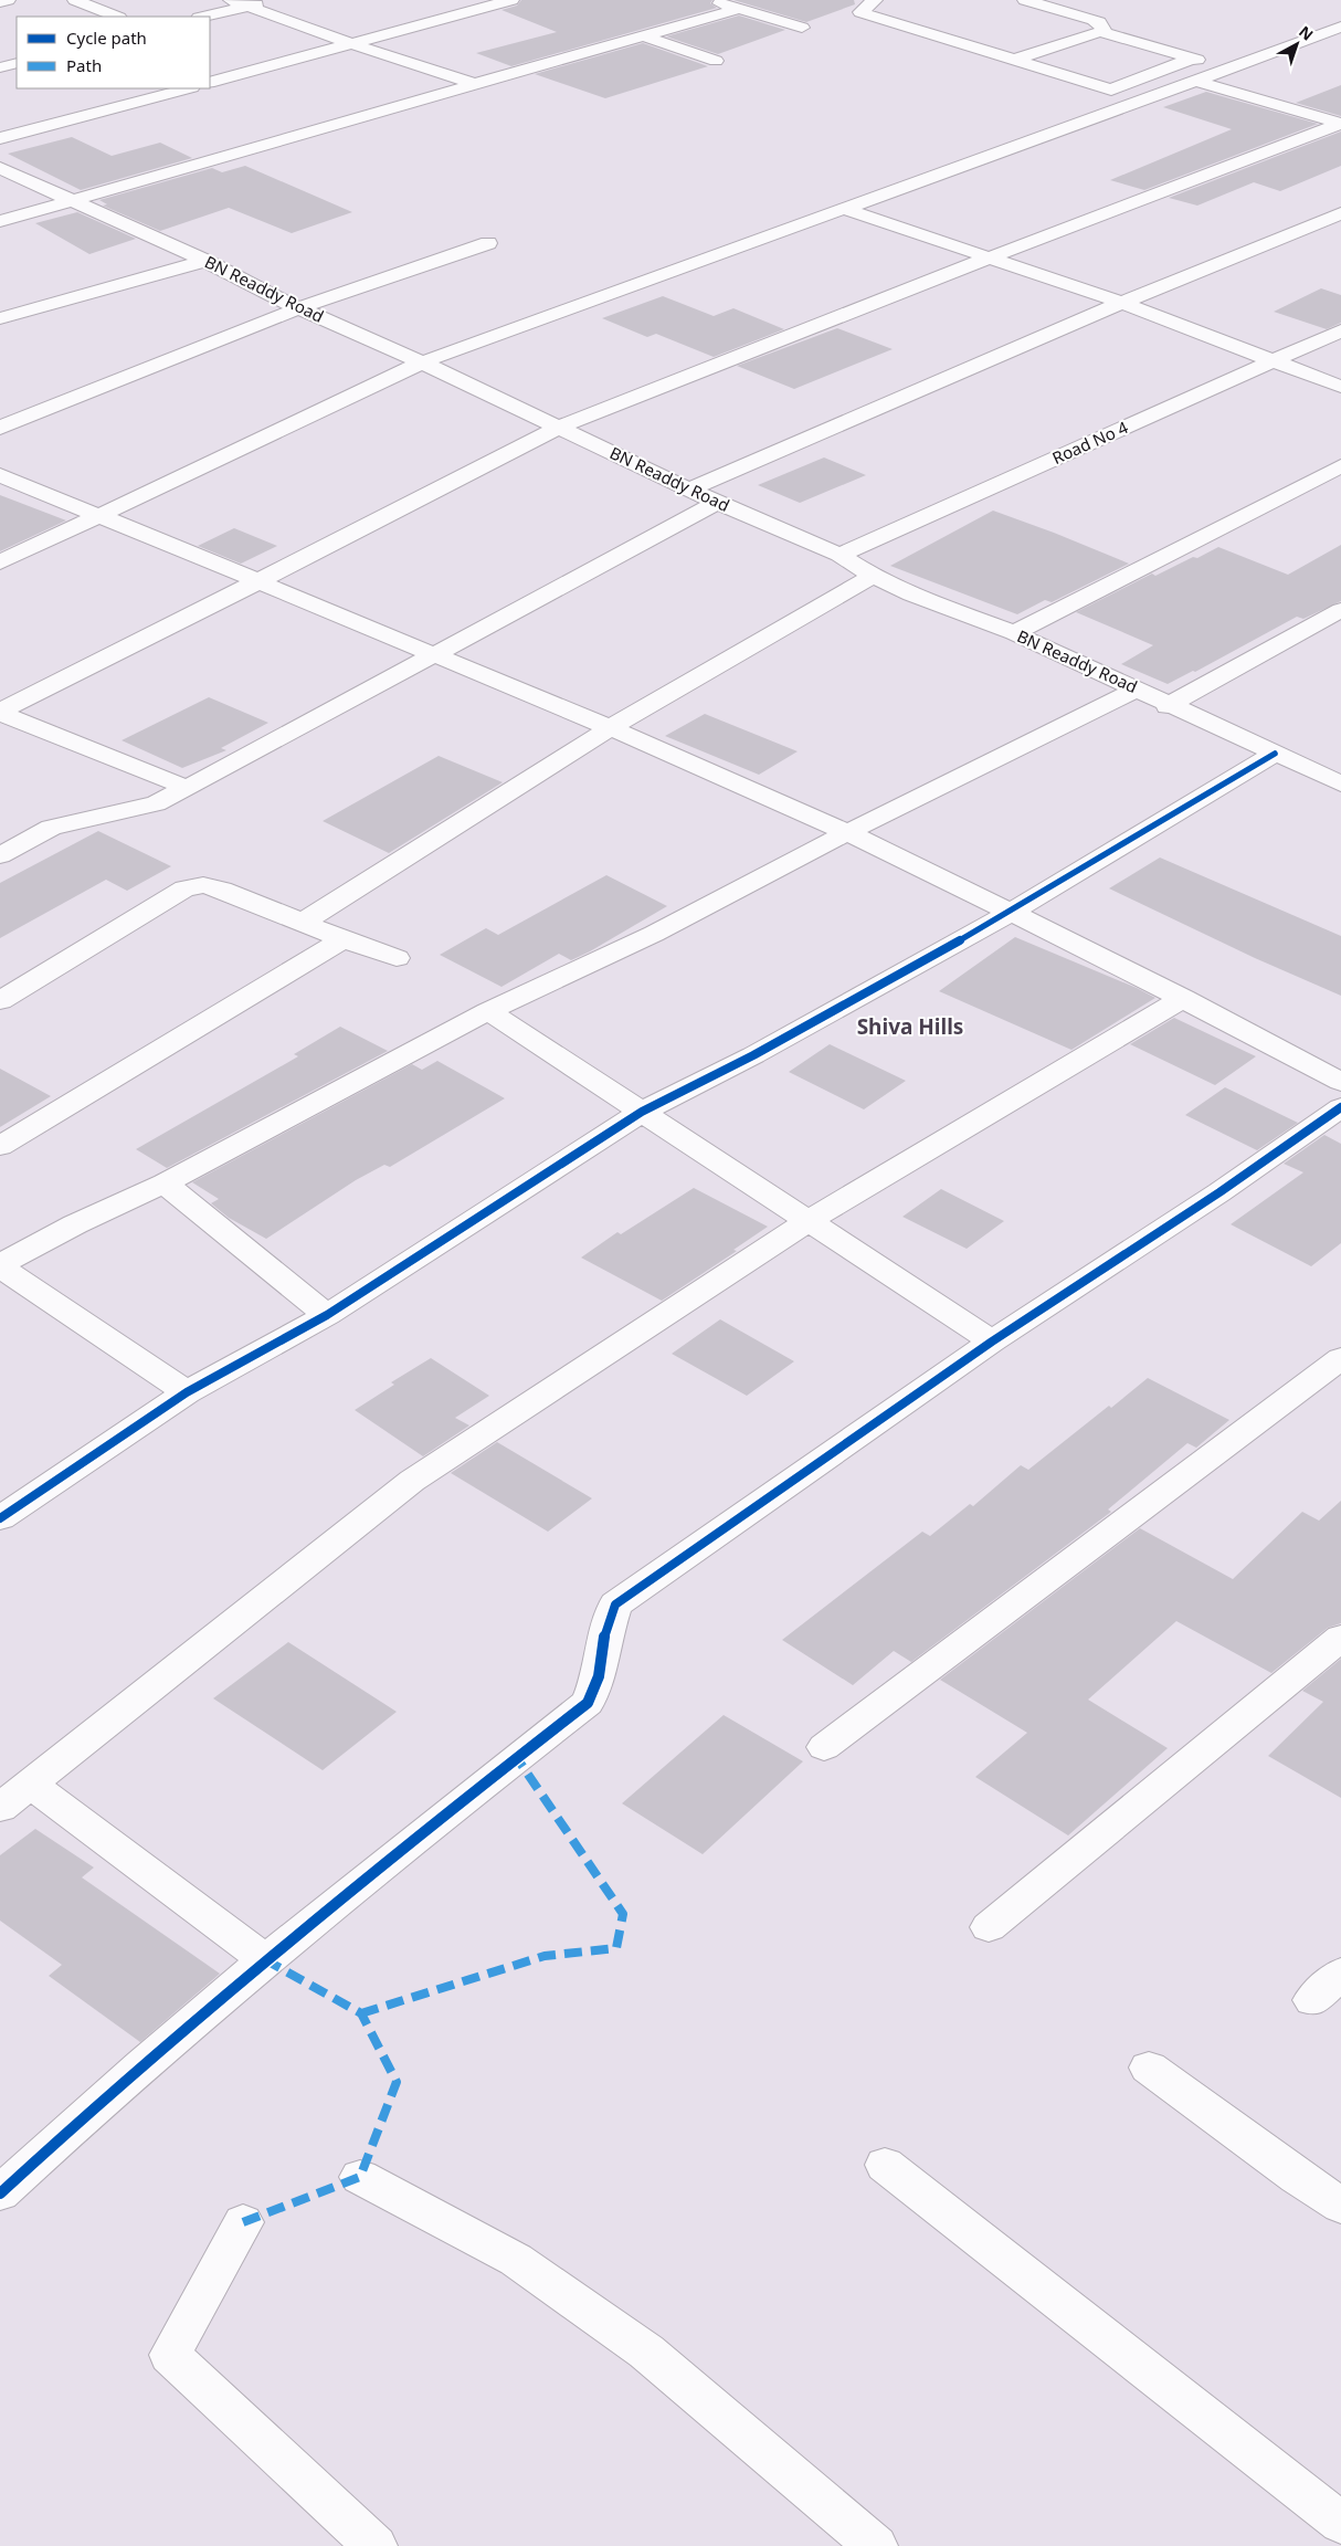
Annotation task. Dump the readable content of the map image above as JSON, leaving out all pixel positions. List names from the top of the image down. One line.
{"streets":{"street":["BN Readdy Road","Road No 4"]},"crossings":[["BN Readdy Road","Road No 4"]],"districts":["Shiva Hills"],"legend":["Cycle path","Path"],"north":"top right"}
